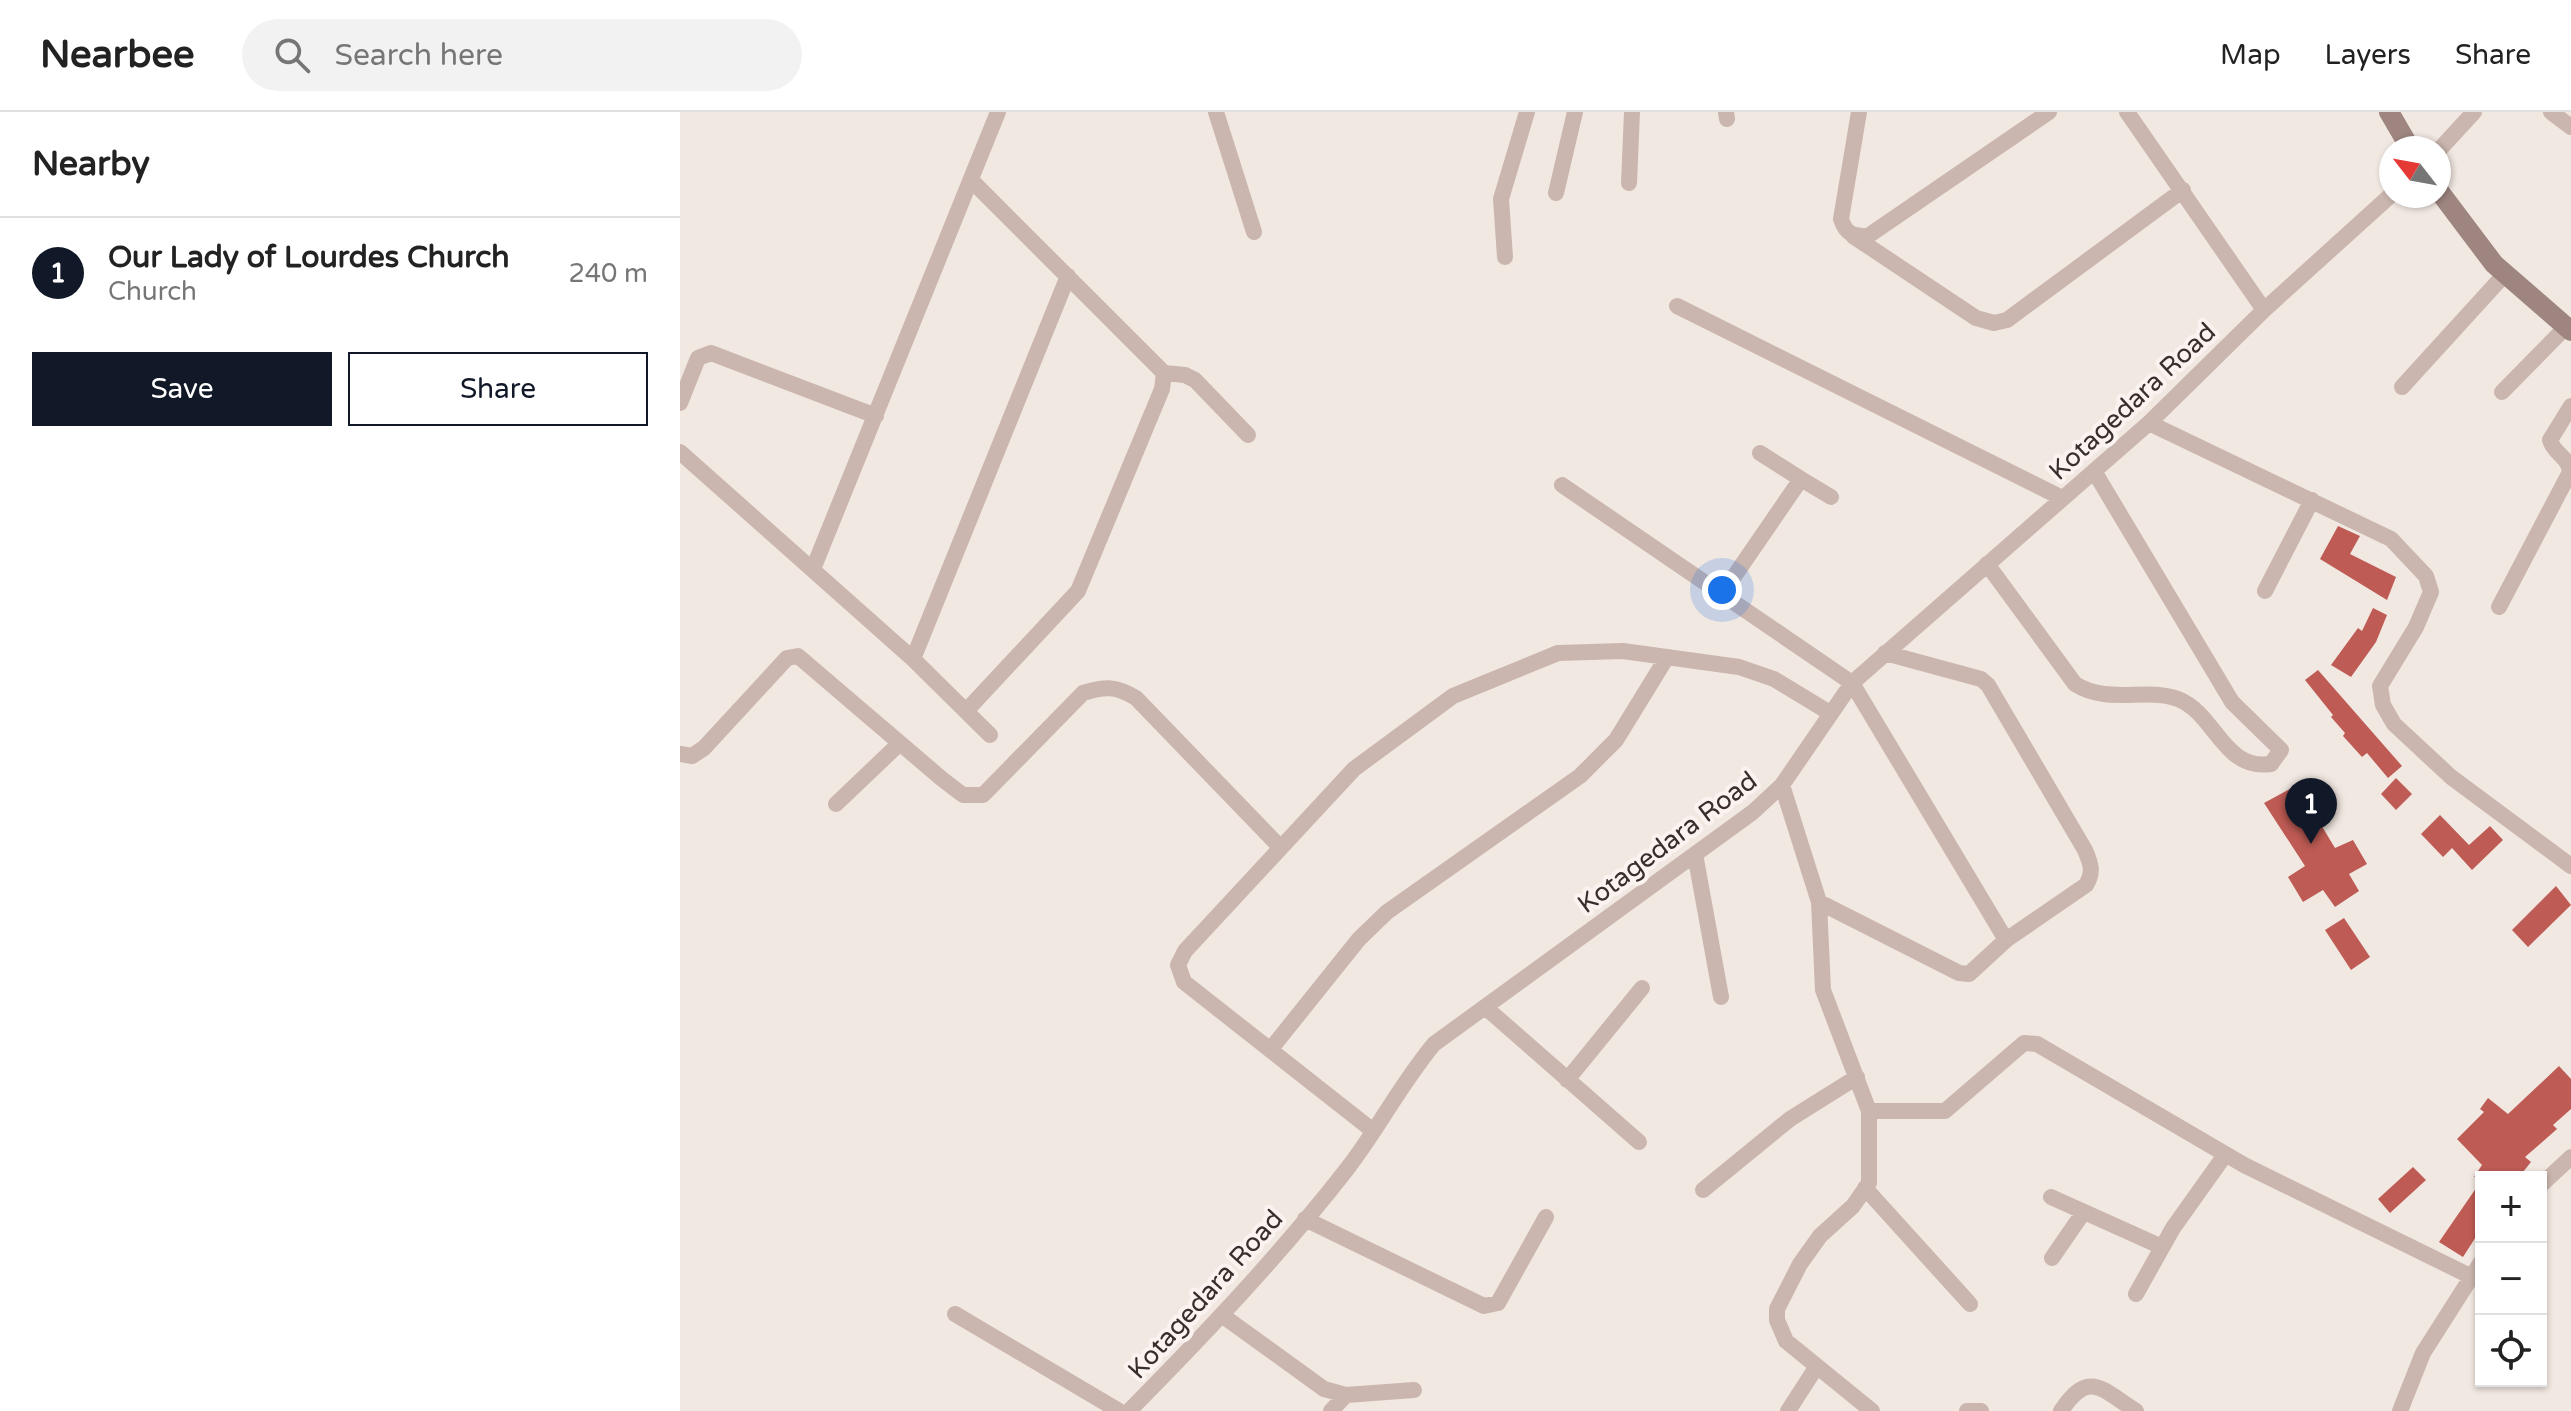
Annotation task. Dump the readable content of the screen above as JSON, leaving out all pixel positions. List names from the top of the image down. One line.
{"streets":{"street":["Kotagedara Road"]},"north":"top left","page":{"header":"Nearbee","search":"Search here","nav":["Map","Layers","Share"],"heading":"Nearby","list":[{"mark":"1","name":"Our Lady of Lourdes Church","note":"Church","value":"240 m"}],"buttons":["Save","Share"],"pins":"1","map_buttons":["+","−"]}}
